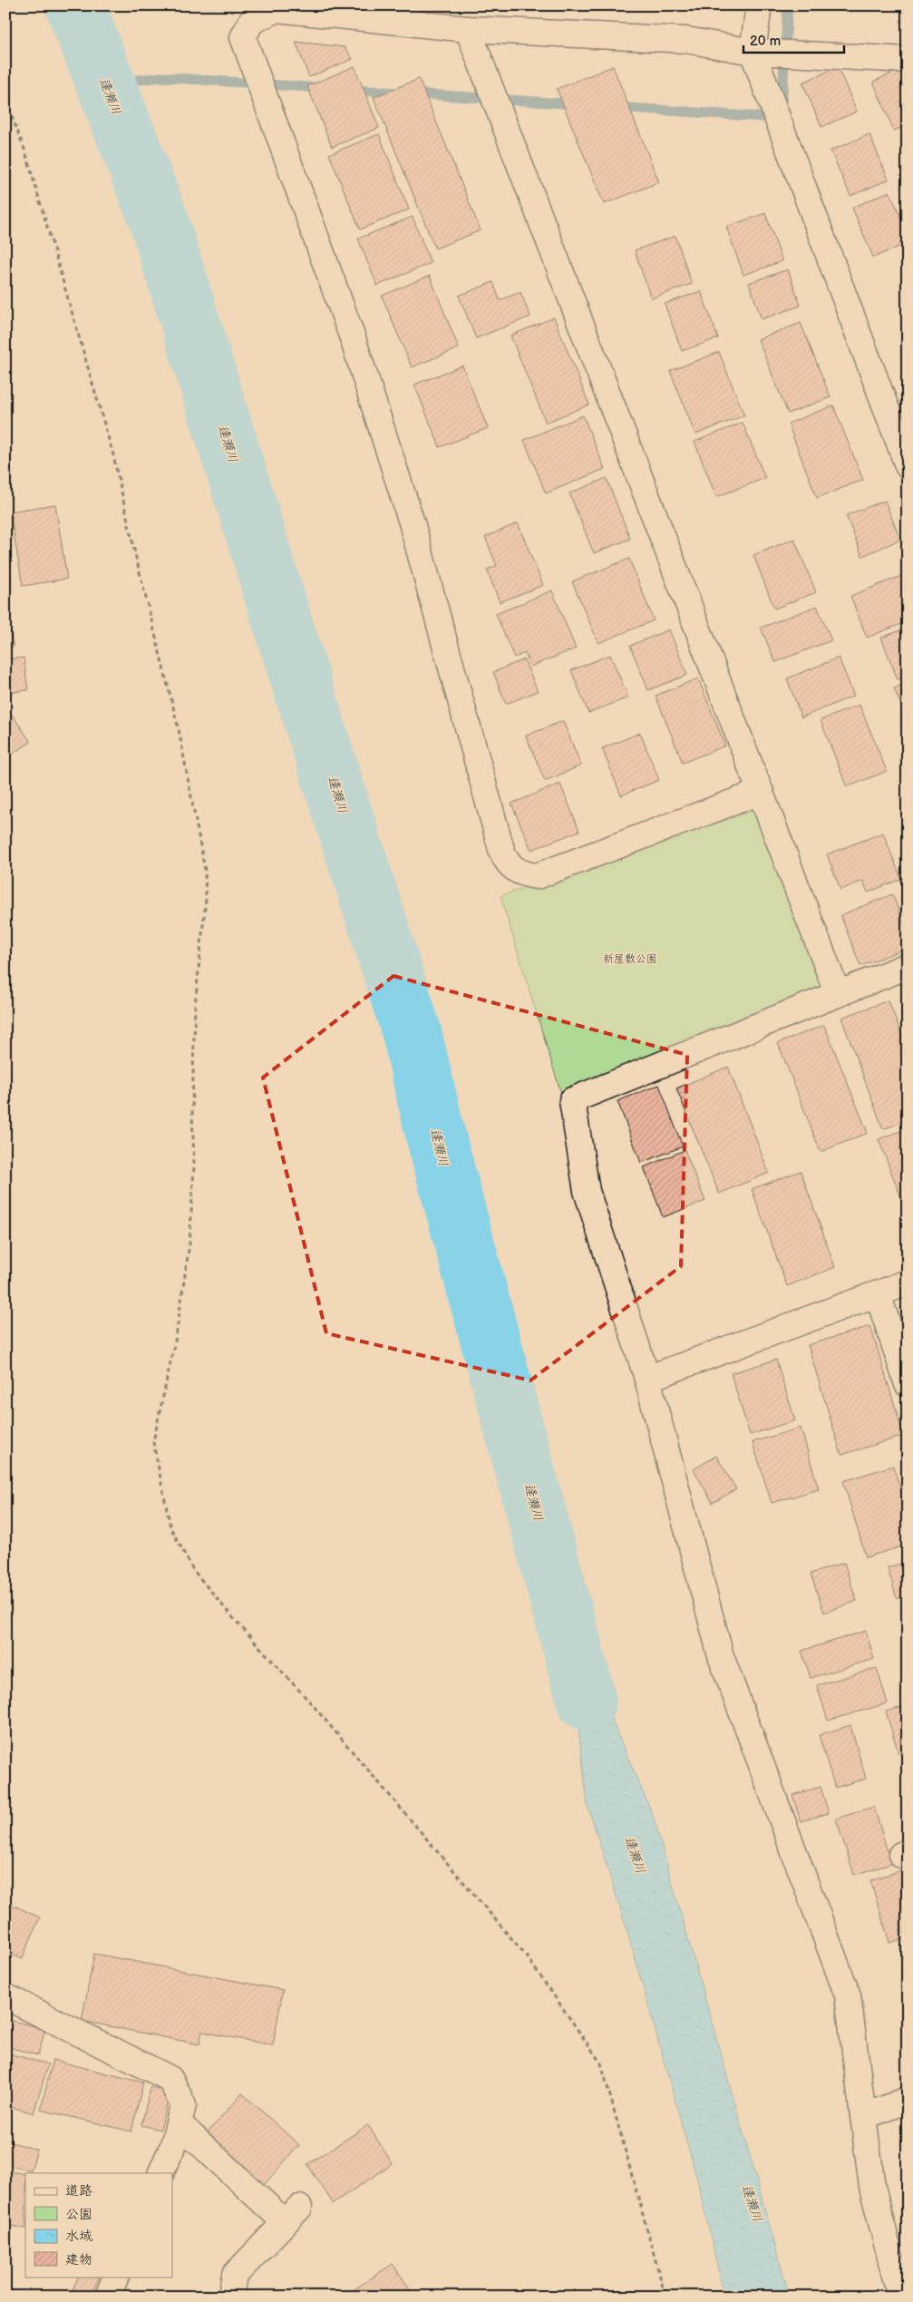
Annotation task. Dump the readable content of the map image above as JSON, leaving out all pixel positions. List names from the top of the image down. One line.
{"water":["逢瀬川"],"parks":["新屋敷公園"],"legend":["道路","公園","水域","建物"],"scale_bar":"20 m"}
